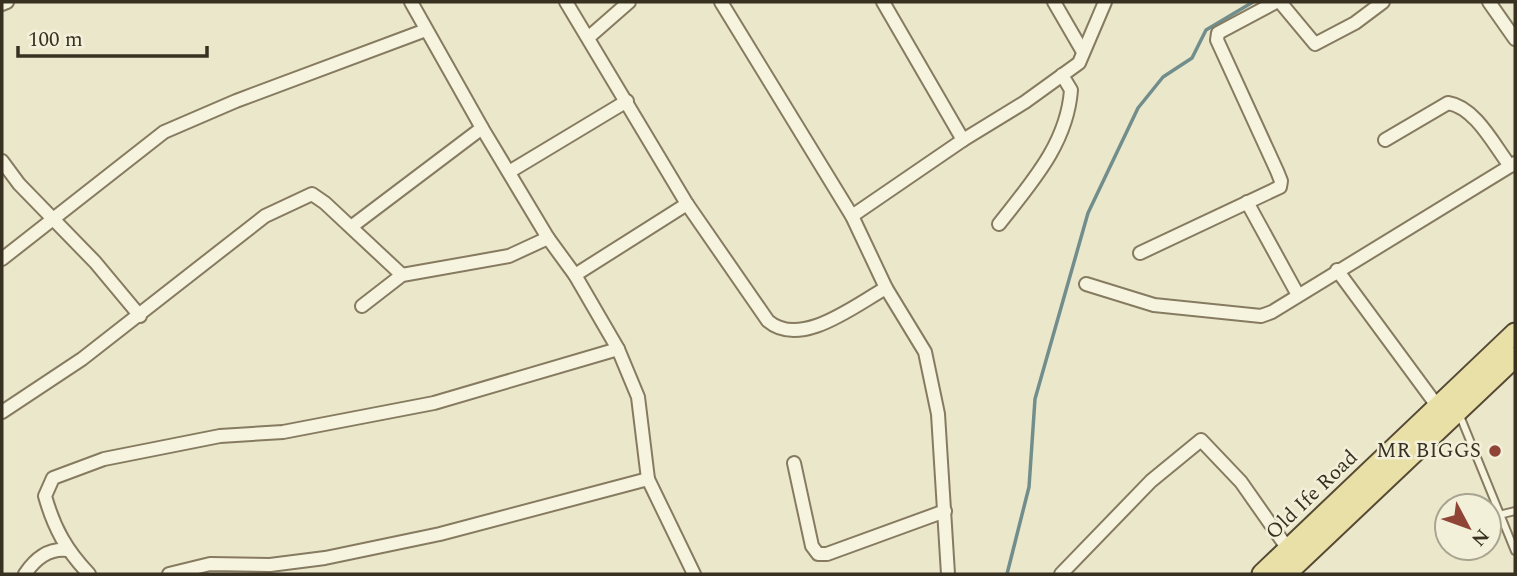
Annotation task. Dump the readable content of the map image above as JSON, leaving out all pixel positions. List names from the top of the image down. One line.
{"streets":{"main road":["Old Ife Road"]},"places":["MR BIGGS"],"scale_bar":"100 m","north":"bottom right"}
